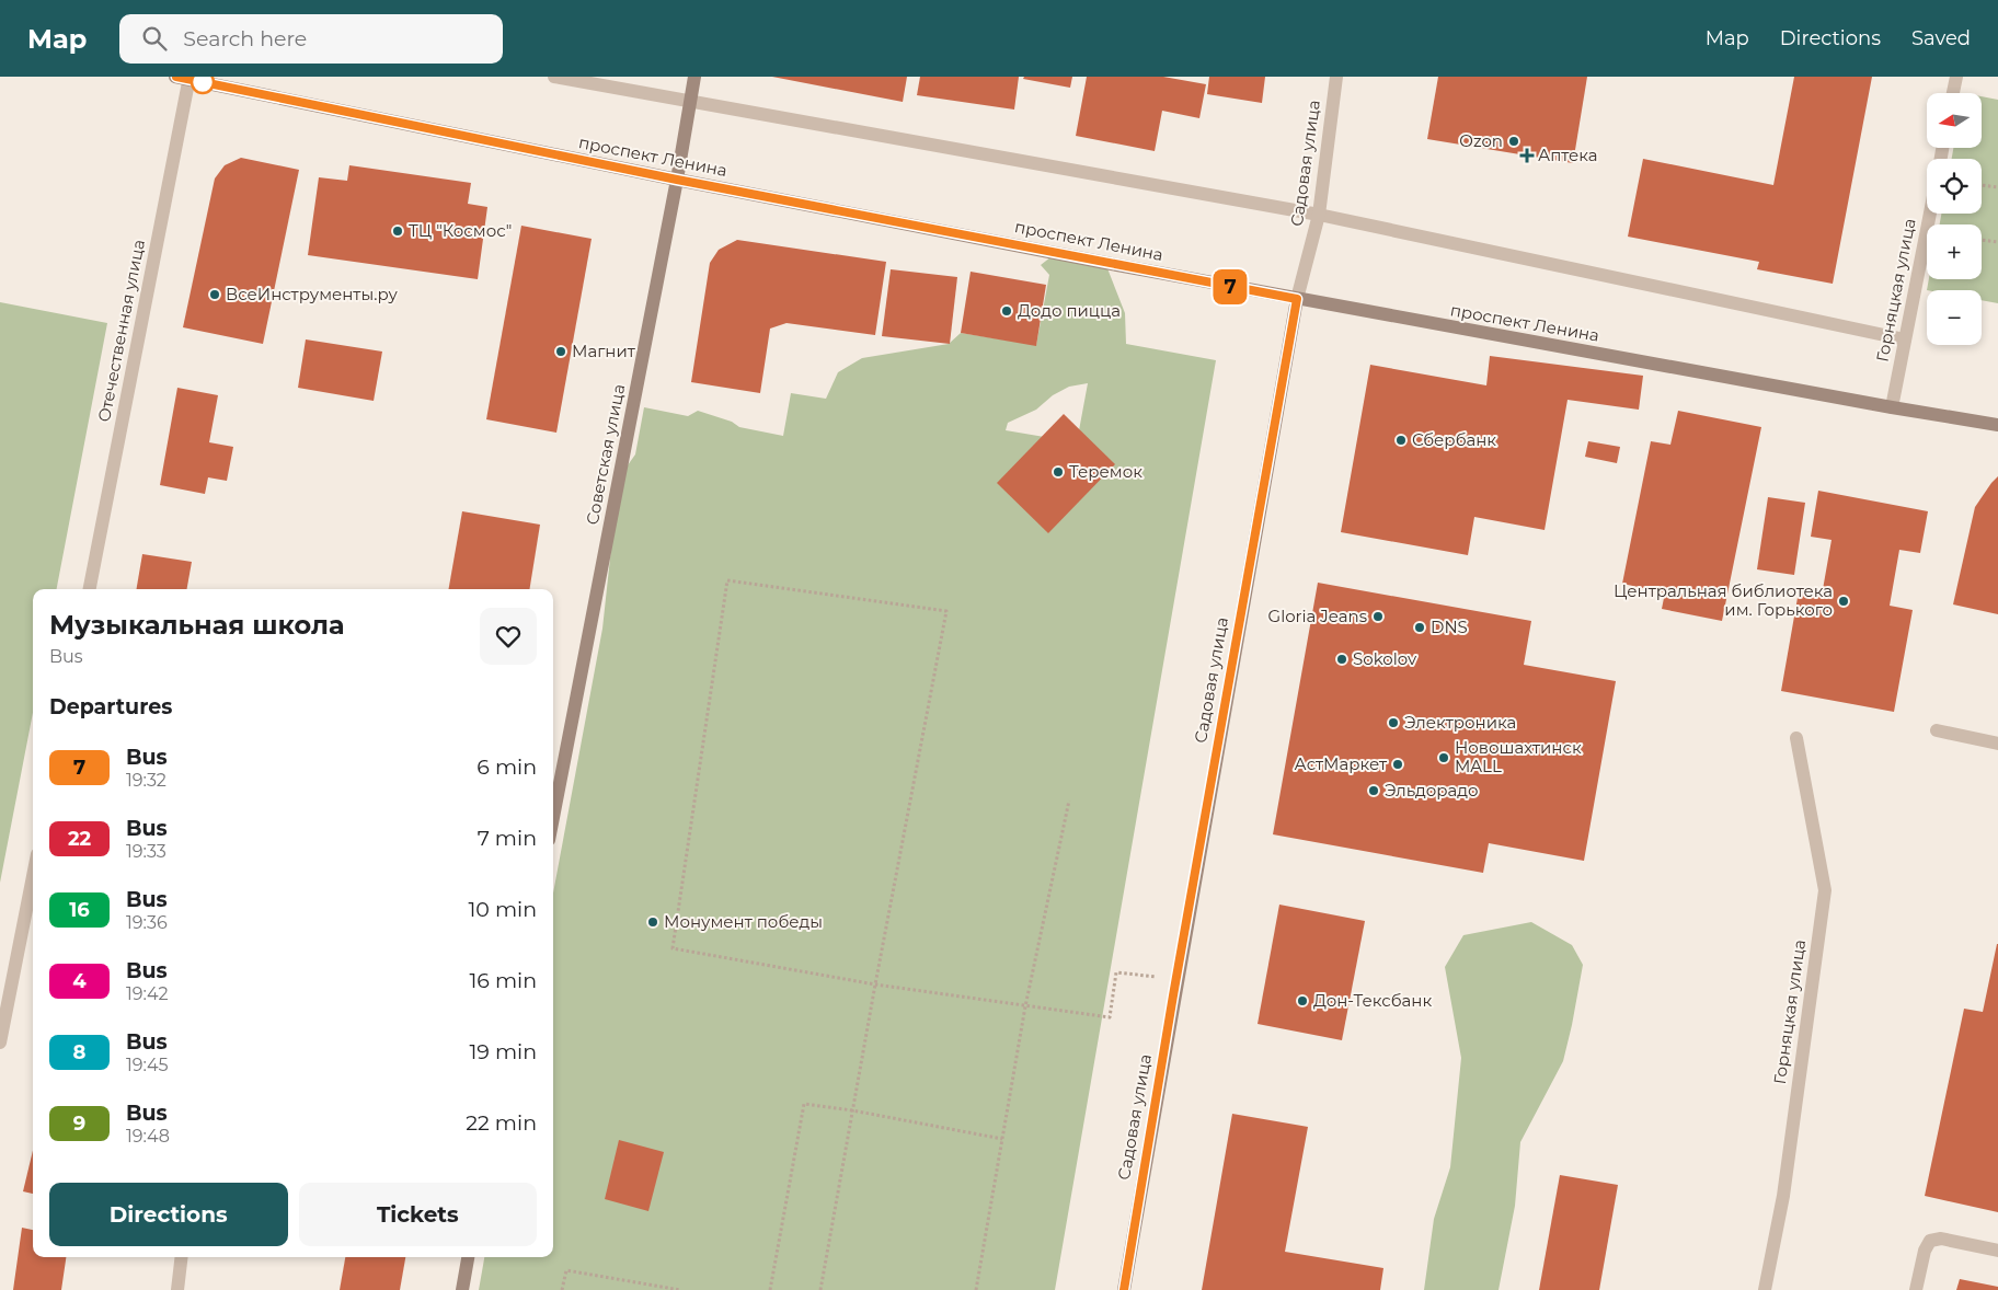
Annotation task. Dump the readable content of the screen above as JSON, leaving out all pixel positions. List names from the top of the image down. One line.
{"streets":{"main road":["проспект Ленина","Садовая улица","Советская улица"],"street":["Горняцкая улица","Отечественная улица"]},"crossings":[["проспект Ленина","Садовая улица"],["проспект Ленина","Горняцкая улица"],["проспект Ленина","Отечественная улица"],["проспект Ленина","Советская улица"]],"places":{"other":["Ozon","ТЦ \"Космос\"","ВсеИнструменты.ру","Додо пицца","Магнит","Сбербанк","Теремок","Центральная библиотека им. Горького","Gloria Jeans","DNS","Sokolov","Электроника","Новошахтинск MALL","АстМаркет","Эльдорадо","Монумент победы","Дон-Тексбанк"],"health":["Аптека"]},"lines":["bus line 7"],"north":"left","page":{"header":"Map","search":"Search here","nav":["Map","Directions","Saved"],"on_map":"7","map_buttons":["+","−"],"heading":[["Музыкальная школа","Bus"],"Departures"],"list":[{"mark":"7","name":"Bus","note":"19:32","value":"6 min"},{"mark":"22","name":"Bus","note":"19:33","value":"7 min"},{"mark":"16","name":"Bus","note":"19:36","value":"10 min"},{"mark":"4","name":"Bus","note":"19:42","value":"16 min"},{"mark":"8","name":"Bus","note":"19:45","value":"19 min"},{"mark":"9","name":"Bus","note":"19:48","value":"22 min"}],"buttons":["Directions","Tickets"]}}
